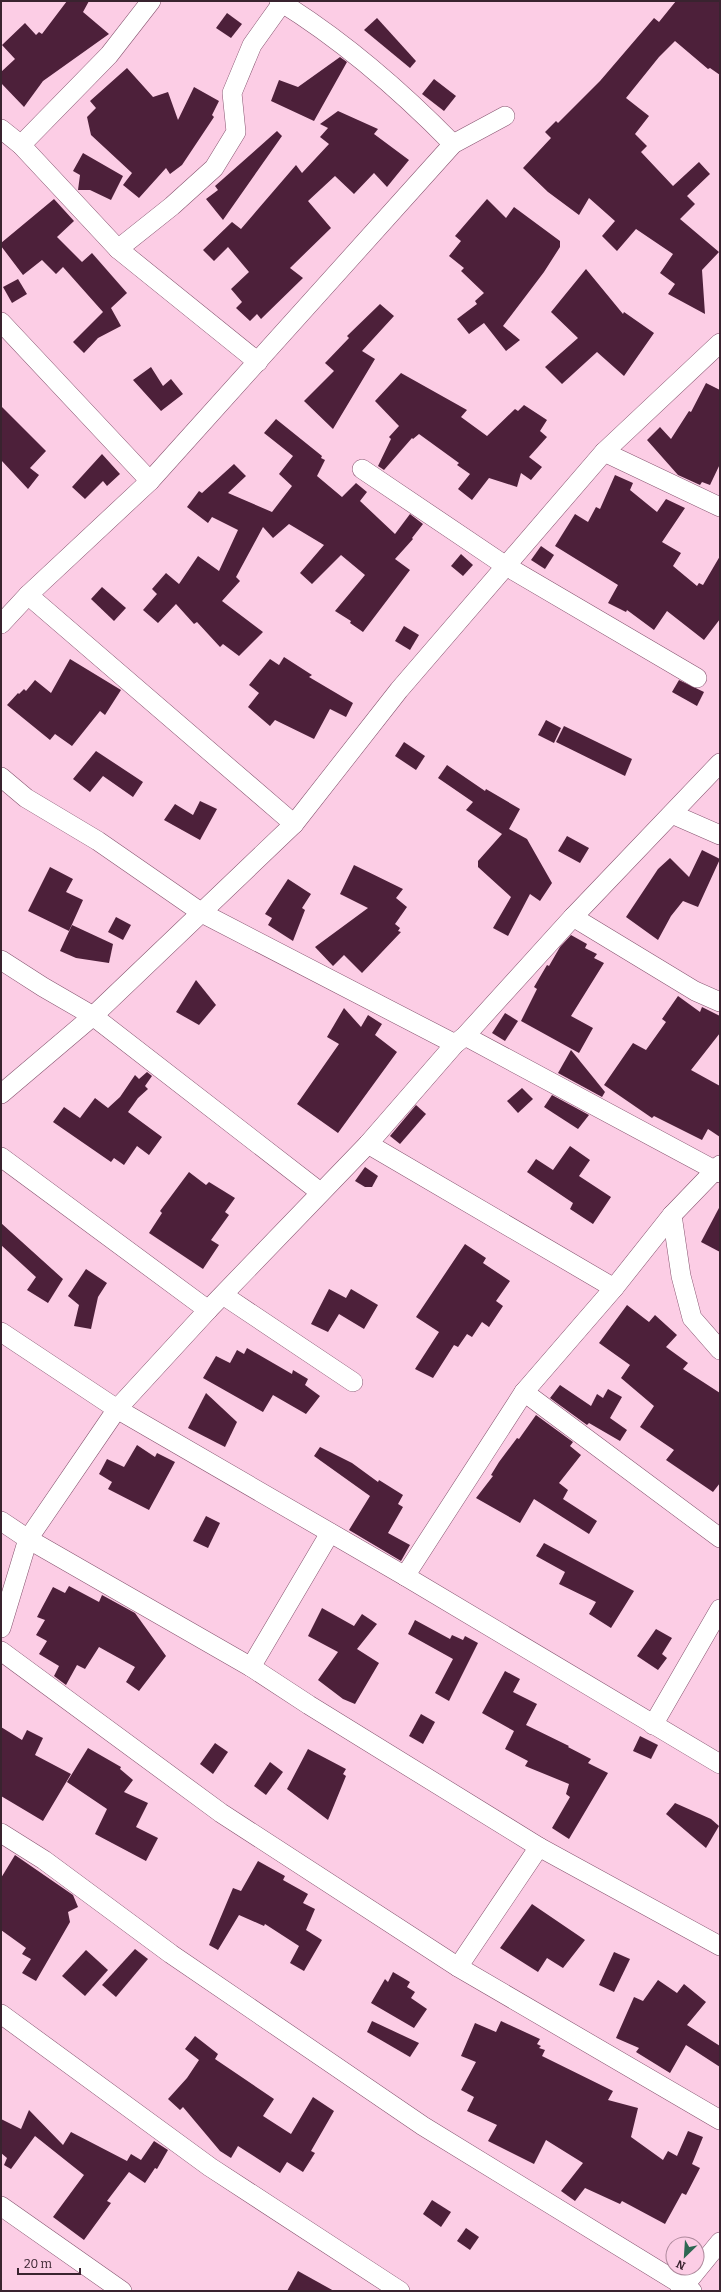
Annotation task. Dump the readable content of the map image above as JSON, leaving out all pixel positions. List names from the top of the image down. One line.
{"scale_bar":"20 m","north":"bottom left"}
